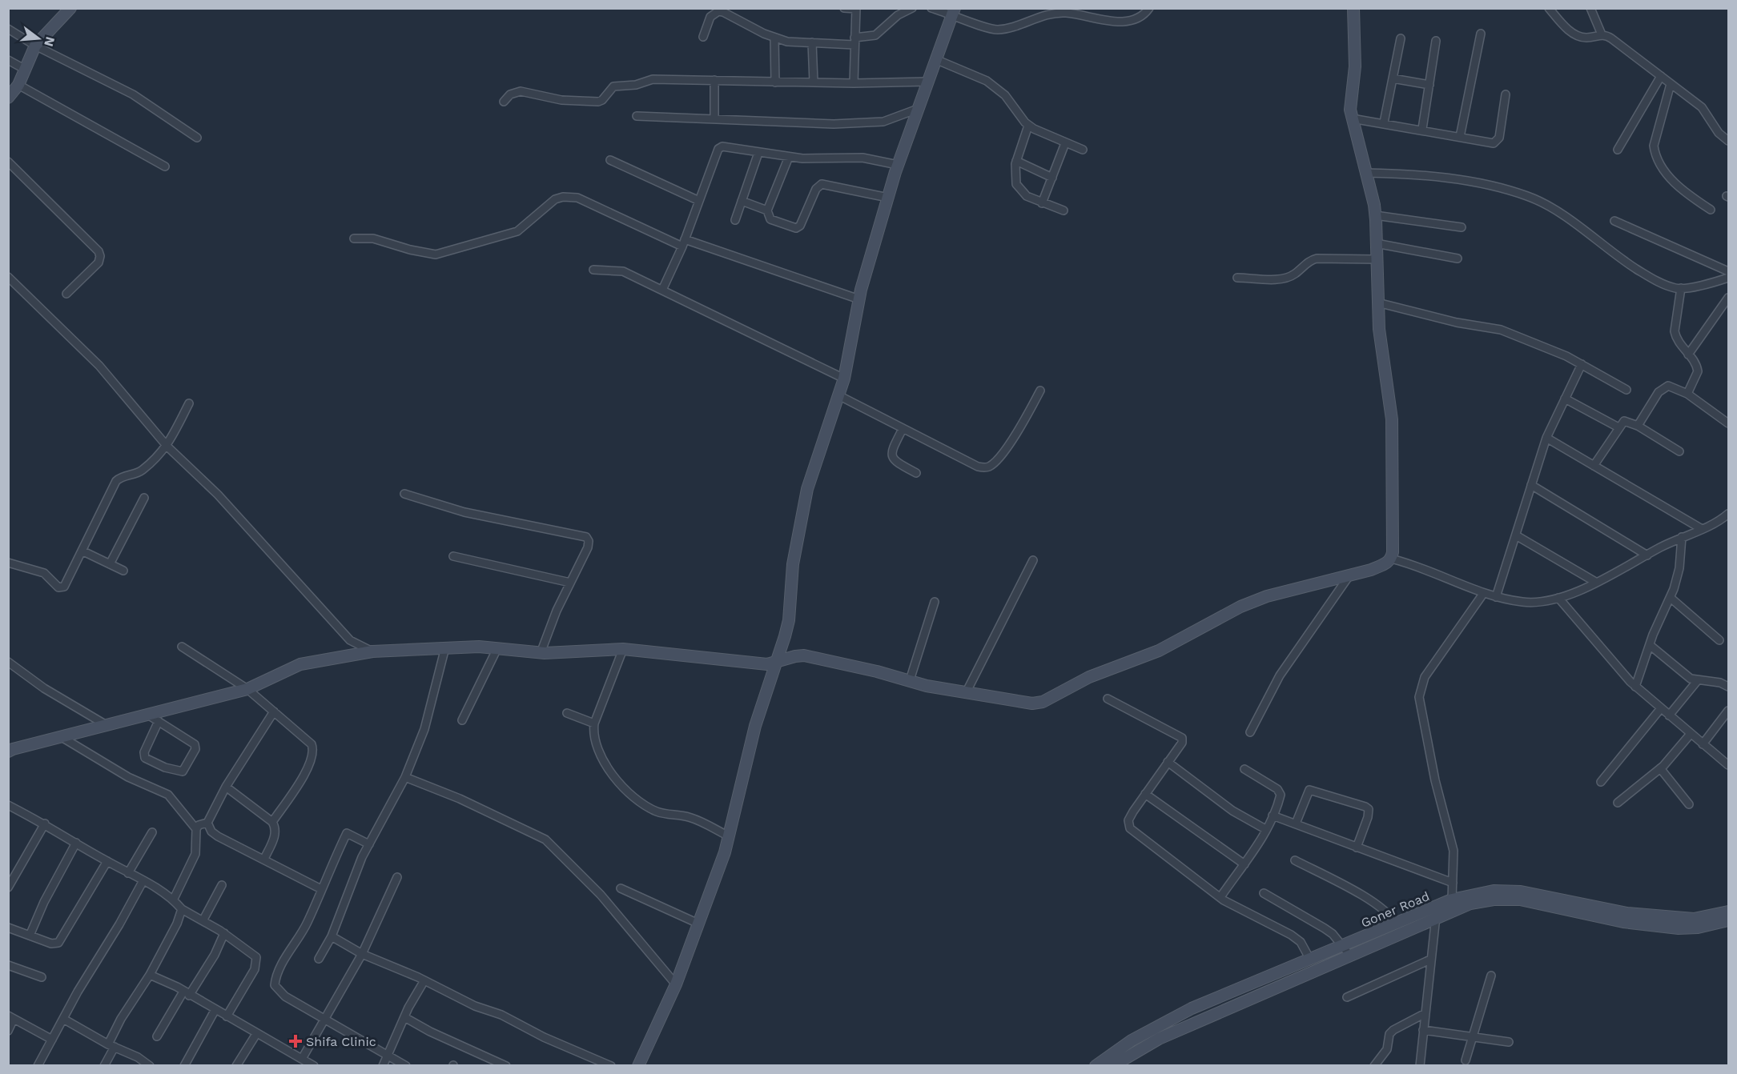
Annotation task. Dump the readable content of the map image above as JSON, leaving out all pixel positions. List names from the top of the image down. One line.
{"streets":{"street":["Goner Road"]},"places":{"health":["Shifa Clinic"]},"north":"right"}
